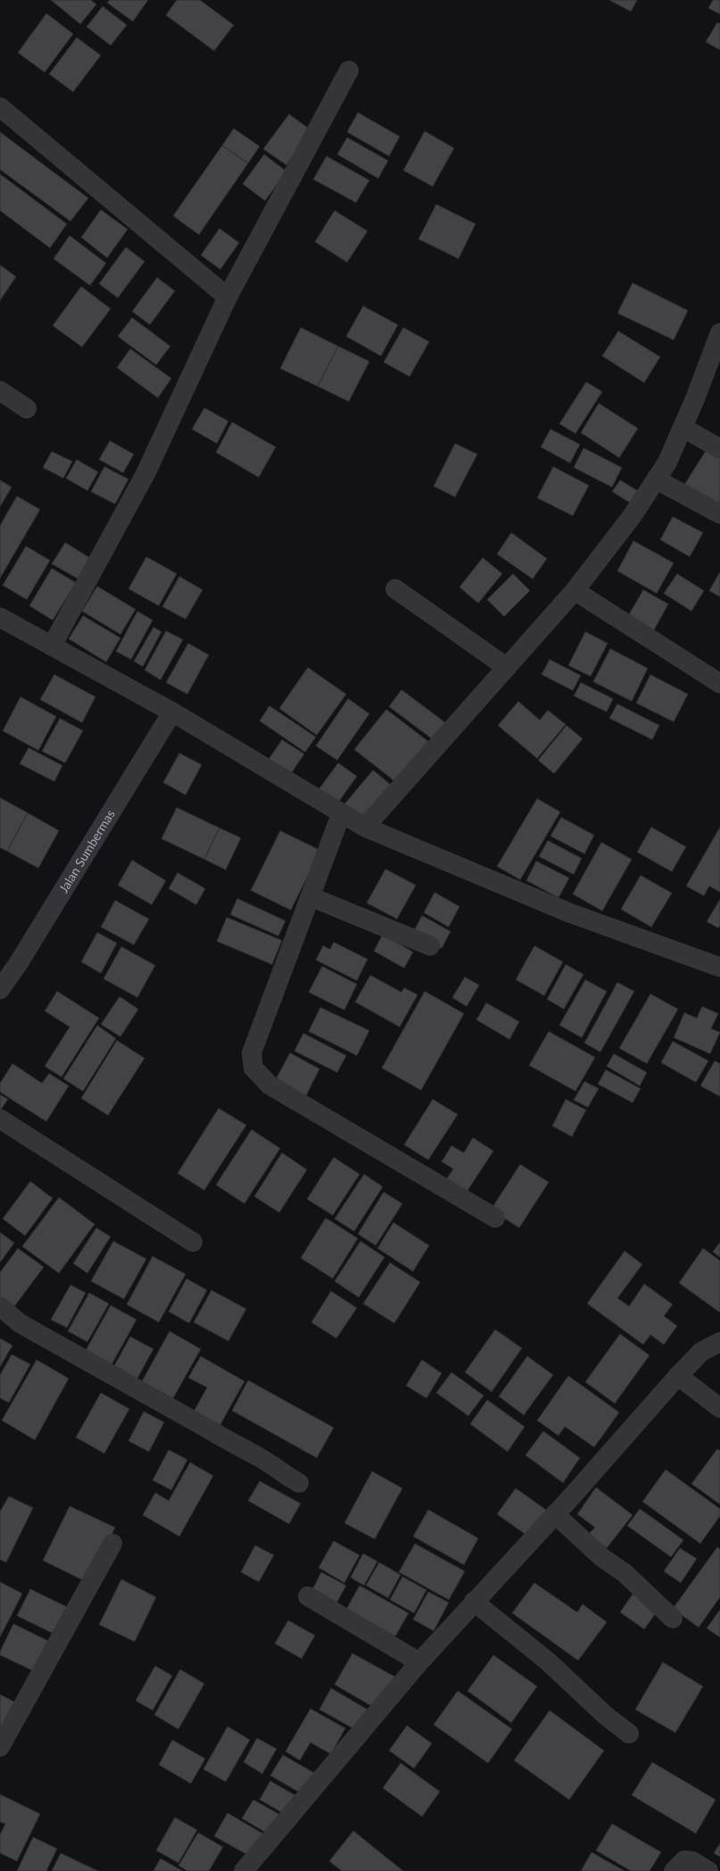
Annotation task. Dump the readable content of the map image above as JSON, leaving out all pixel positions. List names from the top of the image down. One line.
{"streets":{"street":["Jalan Sumbermas"]}}
